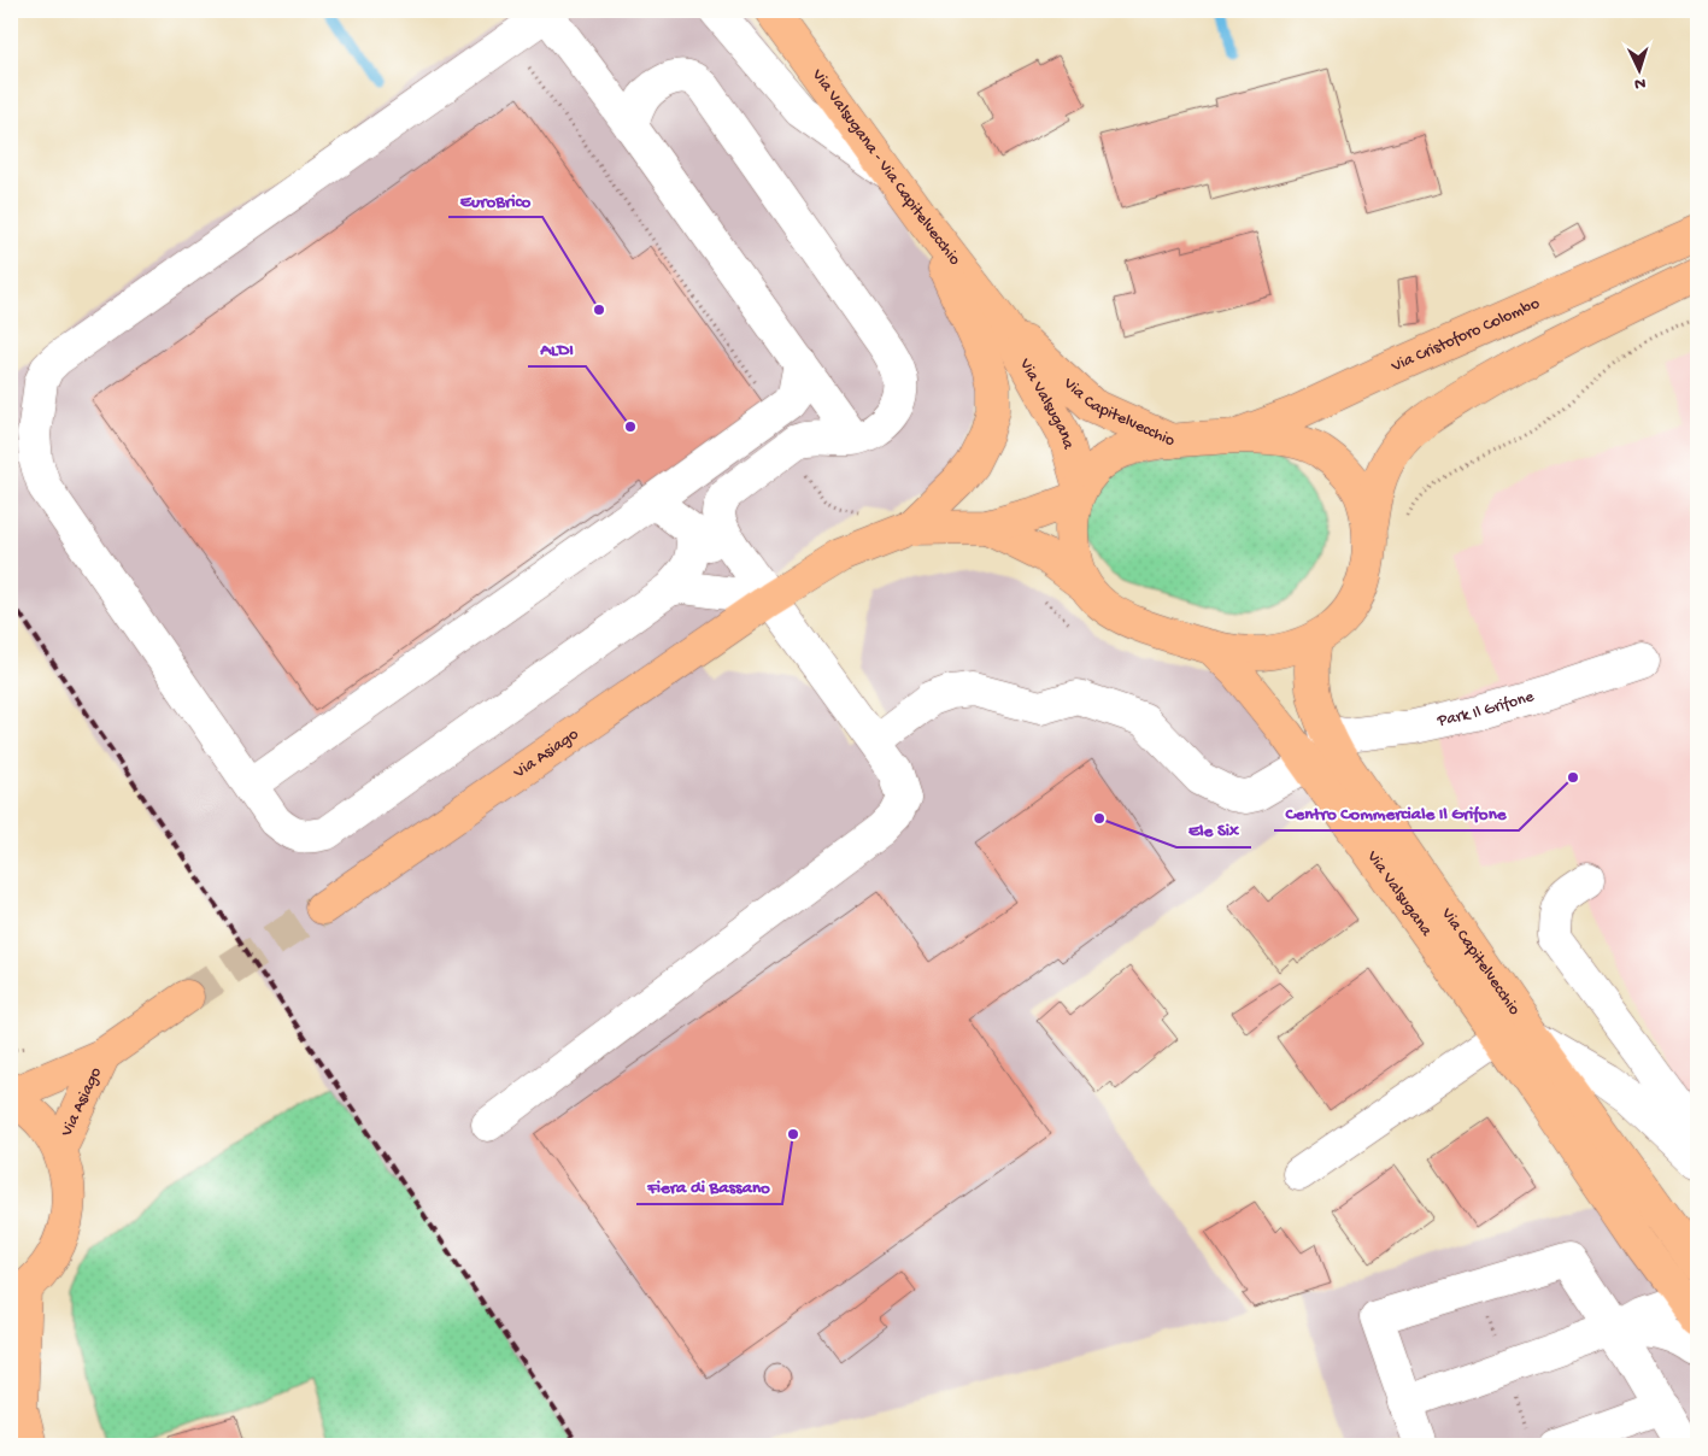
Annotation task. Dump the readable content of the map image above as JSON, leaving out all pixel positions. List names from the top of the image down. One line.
{"streets":{"main road":["Via Valsugana - Via Capitelvecchio","Via Cristoforo Colombo","Via Valsugana","Via Capitelvecchio","Via Asiago"],"lane":["Park Il Grifone"]},"crossings":[["Via Valsugana - Via Capitelvecchio","Via Valsugana"],["Via Valsugana - Via Capitelvecchio","Via Capitelvecchio"],["Via Cristoforo Colombo","Via Capitelvecchio"],["Via Valsugana","Via Capitelvecchio"],["Via Capitelvecchio","Park Il Grifone"]],"places":["EuroBrico","ALDI","Centro Commerciale Il Grifone","Ele Six","Fiera di Bassano"],"north":"bottom"}
